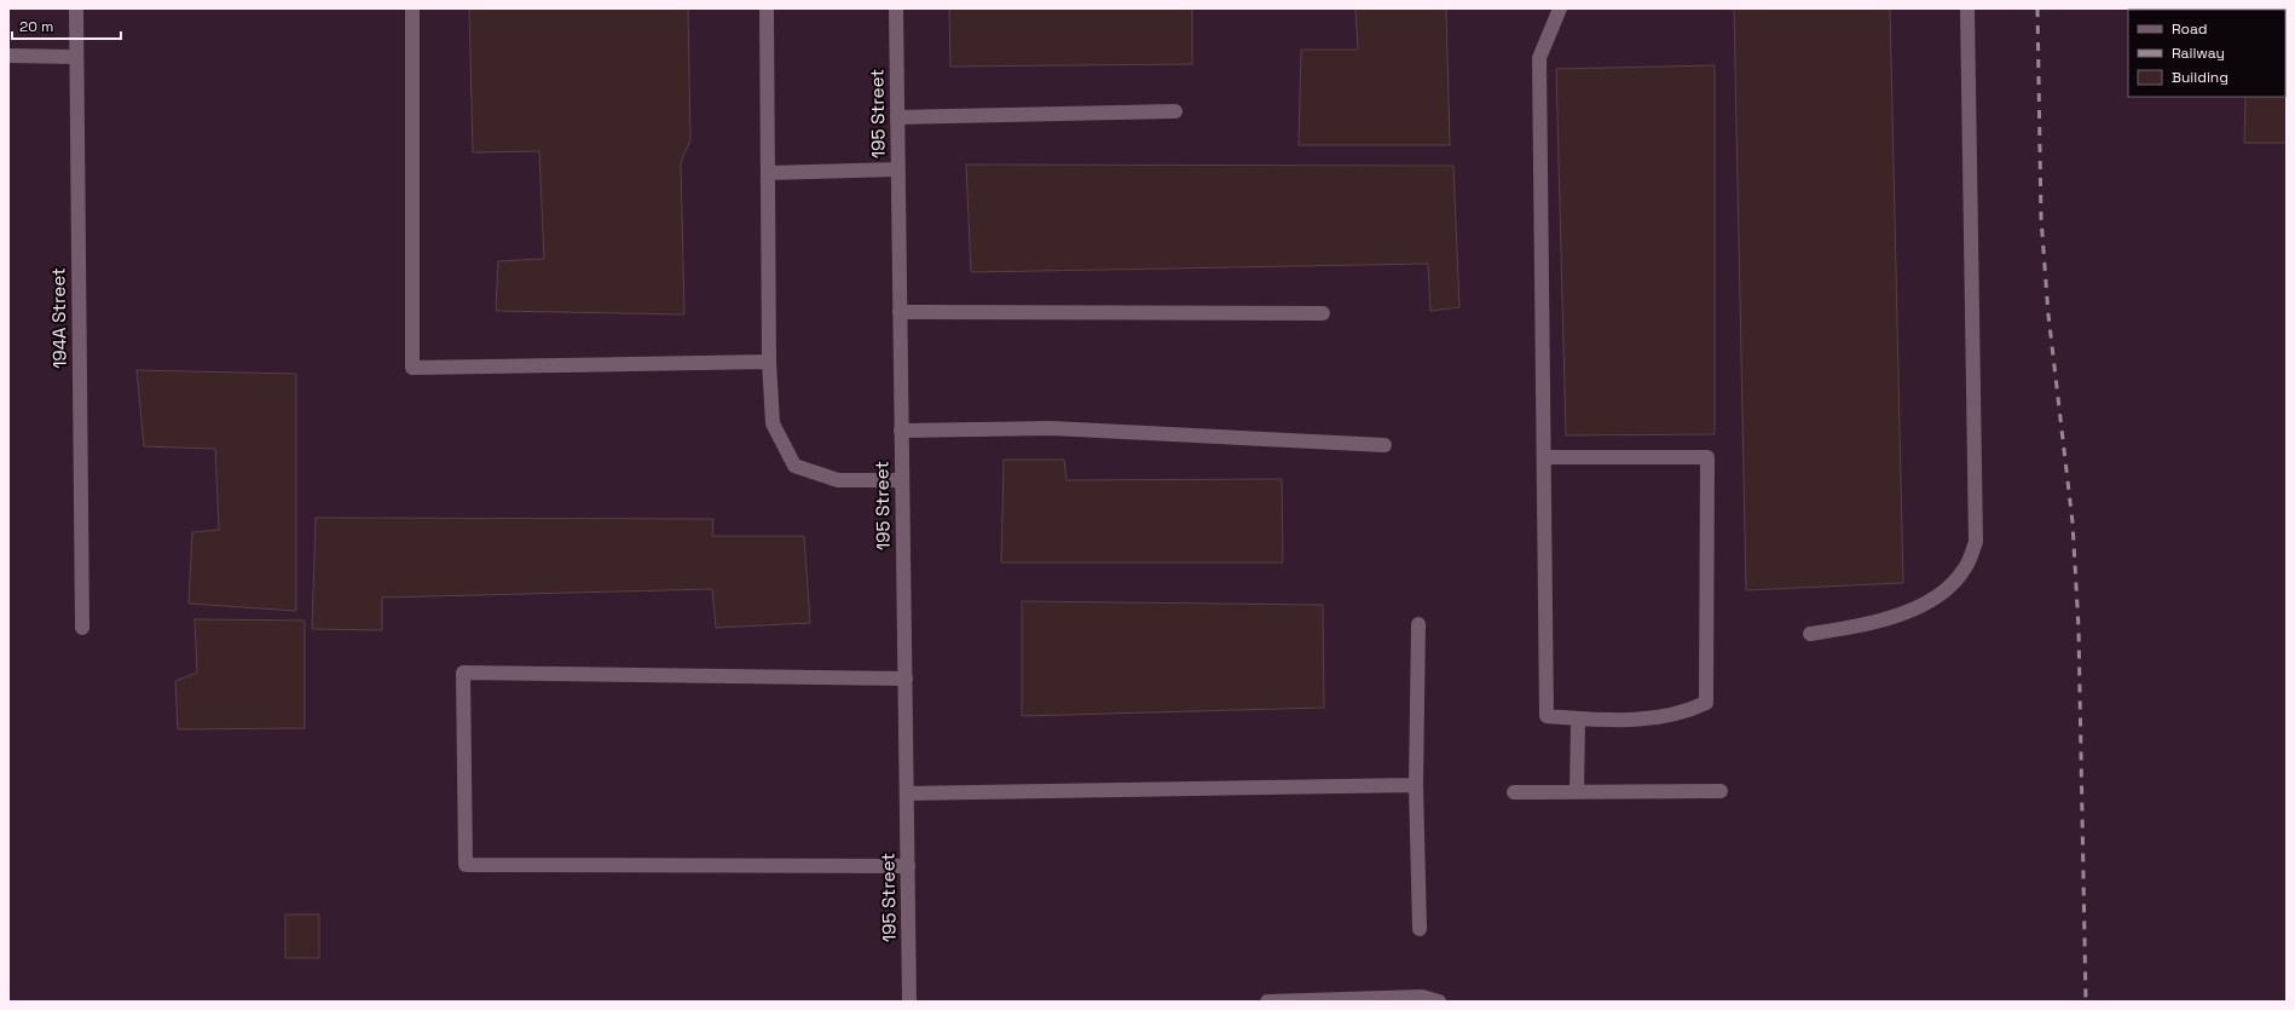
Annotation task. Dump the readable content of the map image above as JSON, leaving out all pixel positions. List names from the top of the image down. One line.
{"streets":{"street":["195 Street","194A Street"]},"legend":["Road","Railway","Building"],"scale_bar":"20 m"}
